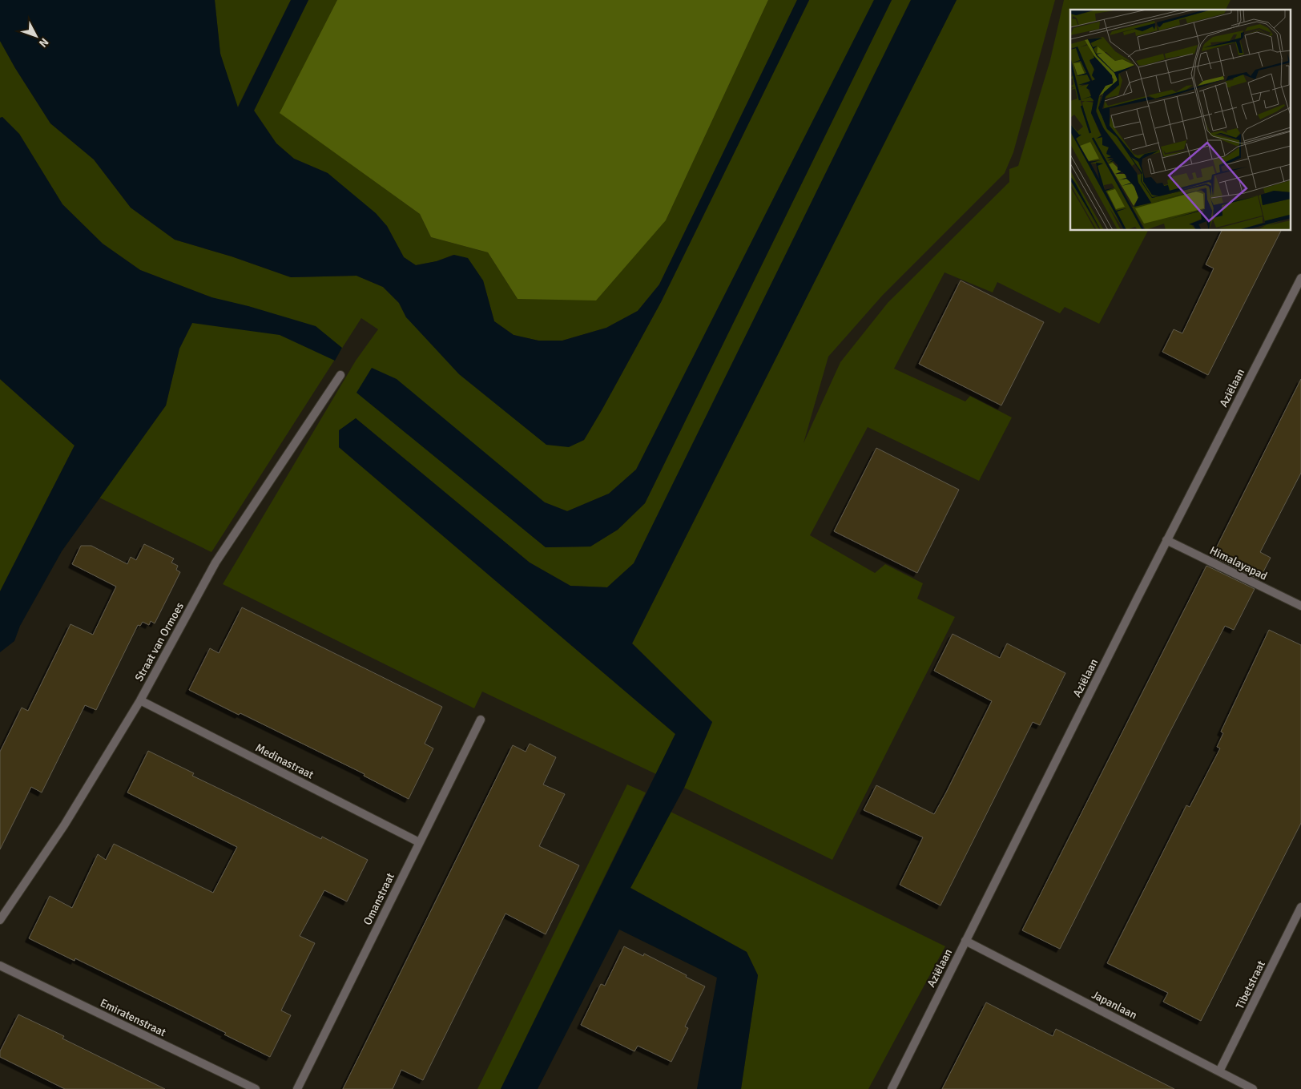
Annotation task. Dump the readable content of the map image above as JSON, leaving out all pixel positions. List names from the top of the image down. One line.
{"streets":{"street":["Aziëlaan","Himalayapad","Straat van Ormoes","Medinastraat","Omanstraat","Tibetstraat","Japanlaan","Emiratenstraat"]},"crossings":[["Aziëlaan","Himalayapad"],["Aziëlaan","Japanlaan"],["Straat van Ormoes","Medinastraat"],["Medinastraat","Omanstraat"],["Tibetstraat","Japanlaan"]],"north":"bottom right"}
